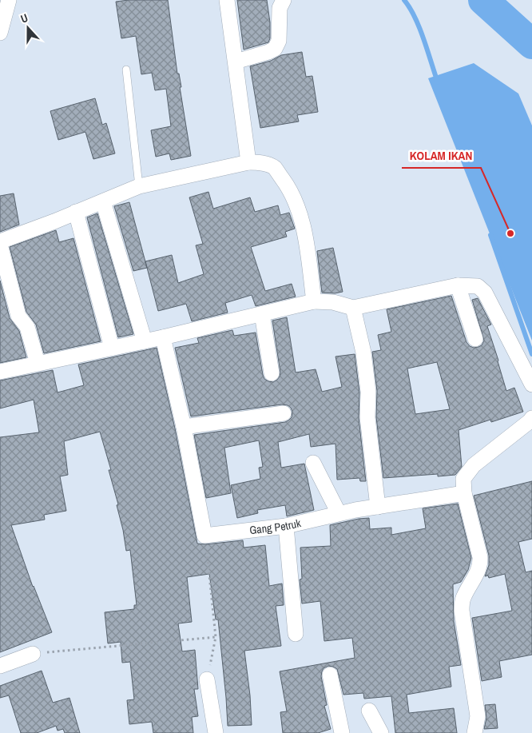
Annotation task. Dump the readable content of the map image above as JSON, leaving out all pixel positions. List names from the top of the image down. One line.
{"streets":{"street":["Gang Petruk"]},"places":["KOLAM IKAN"],"north":"top"}
